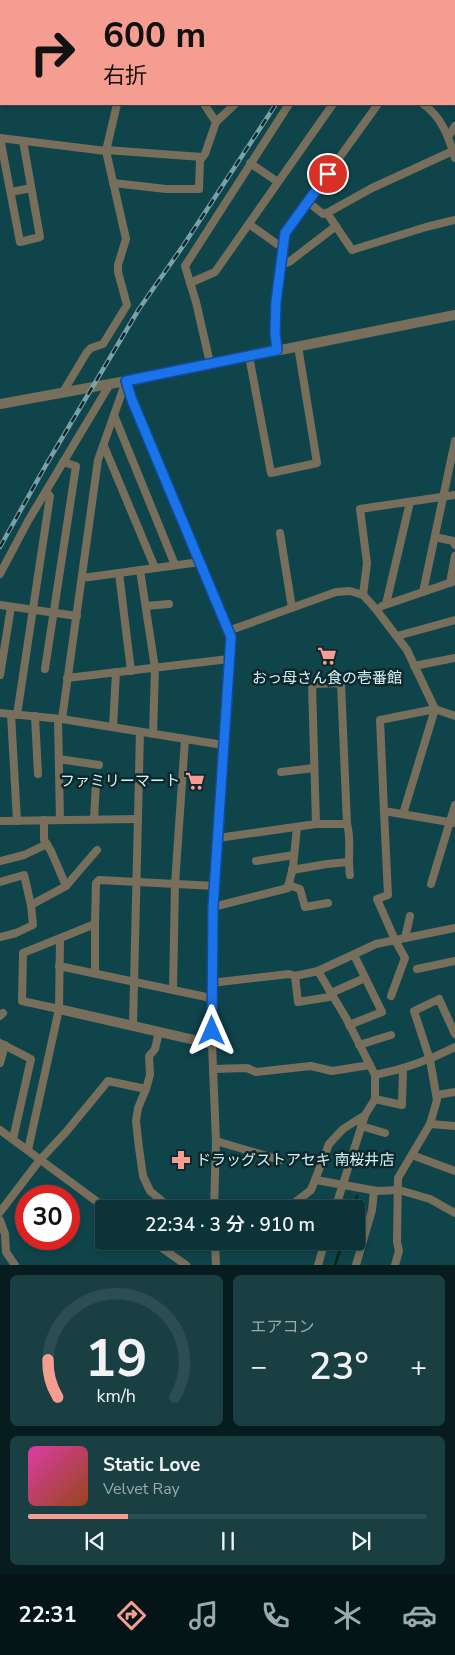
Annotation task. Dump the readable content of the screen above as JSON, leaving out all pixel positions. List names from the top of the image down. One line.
{"places":{"supermarket":["おっ母さん食の壱番館","ファミリーマート"],"pharmacy":["ドラッグストアセキ 南桜井店"]},"page":{"turn":["600 m","右折"],"limit":"30","trip":"22:34 · 3 分 · 910 m","tile":"エアコン","heat":["−","23°","+"],"song":["Static Love","Velvet Ray"],"tabs":"22:31","gauge":["19","km/h"]}}
